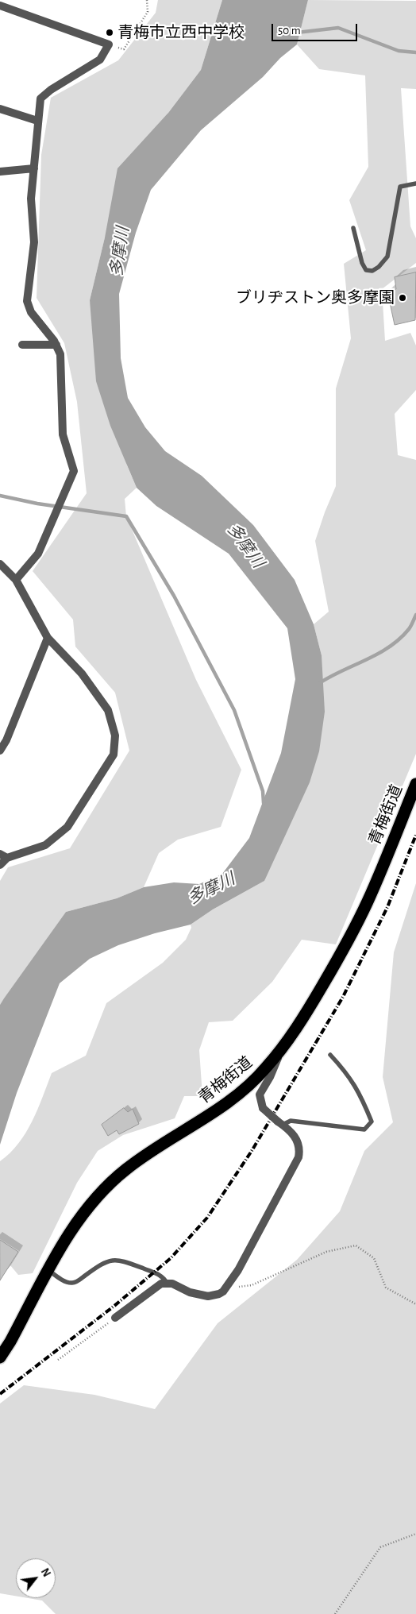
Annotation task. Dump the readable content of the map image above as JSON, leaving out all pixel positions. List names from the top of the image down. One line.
{"streets":{"highway":["青梅街道"]},"water":["多摩川"],"places":["青梅市立西中学校","ブリヂストン奥多摩園"],"scale_bar":"50 m","north":"top right"}
